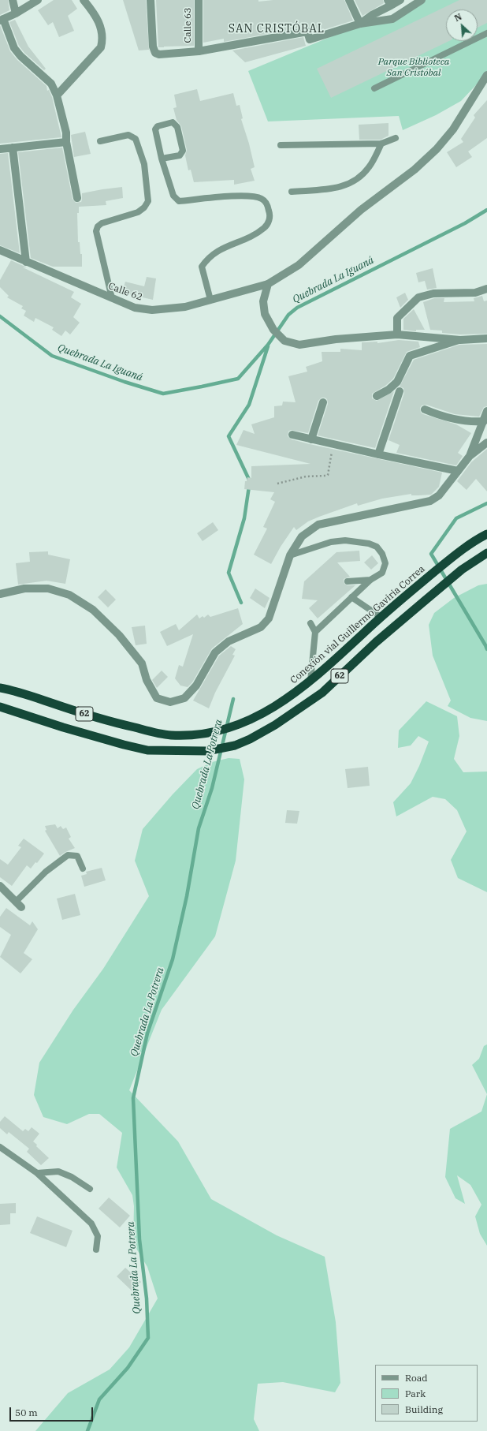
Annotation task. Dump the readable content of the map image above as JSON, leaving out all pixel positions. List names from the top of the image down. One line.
{"streets":{"highway":["Conexión vial Guillermo Gaviria Correa","62"],"street":["Calle 63","Calle 62"]},"districts":["SAN CRISTÓBAL"],"water":["Quebrada La Iguaná","Quebrada La Potrera"],"parks":["Parque Biblioteca San Cristóbal"],"legend":["Road","Park","Building"],"scale_bar":"50 m","north":"top left"}
